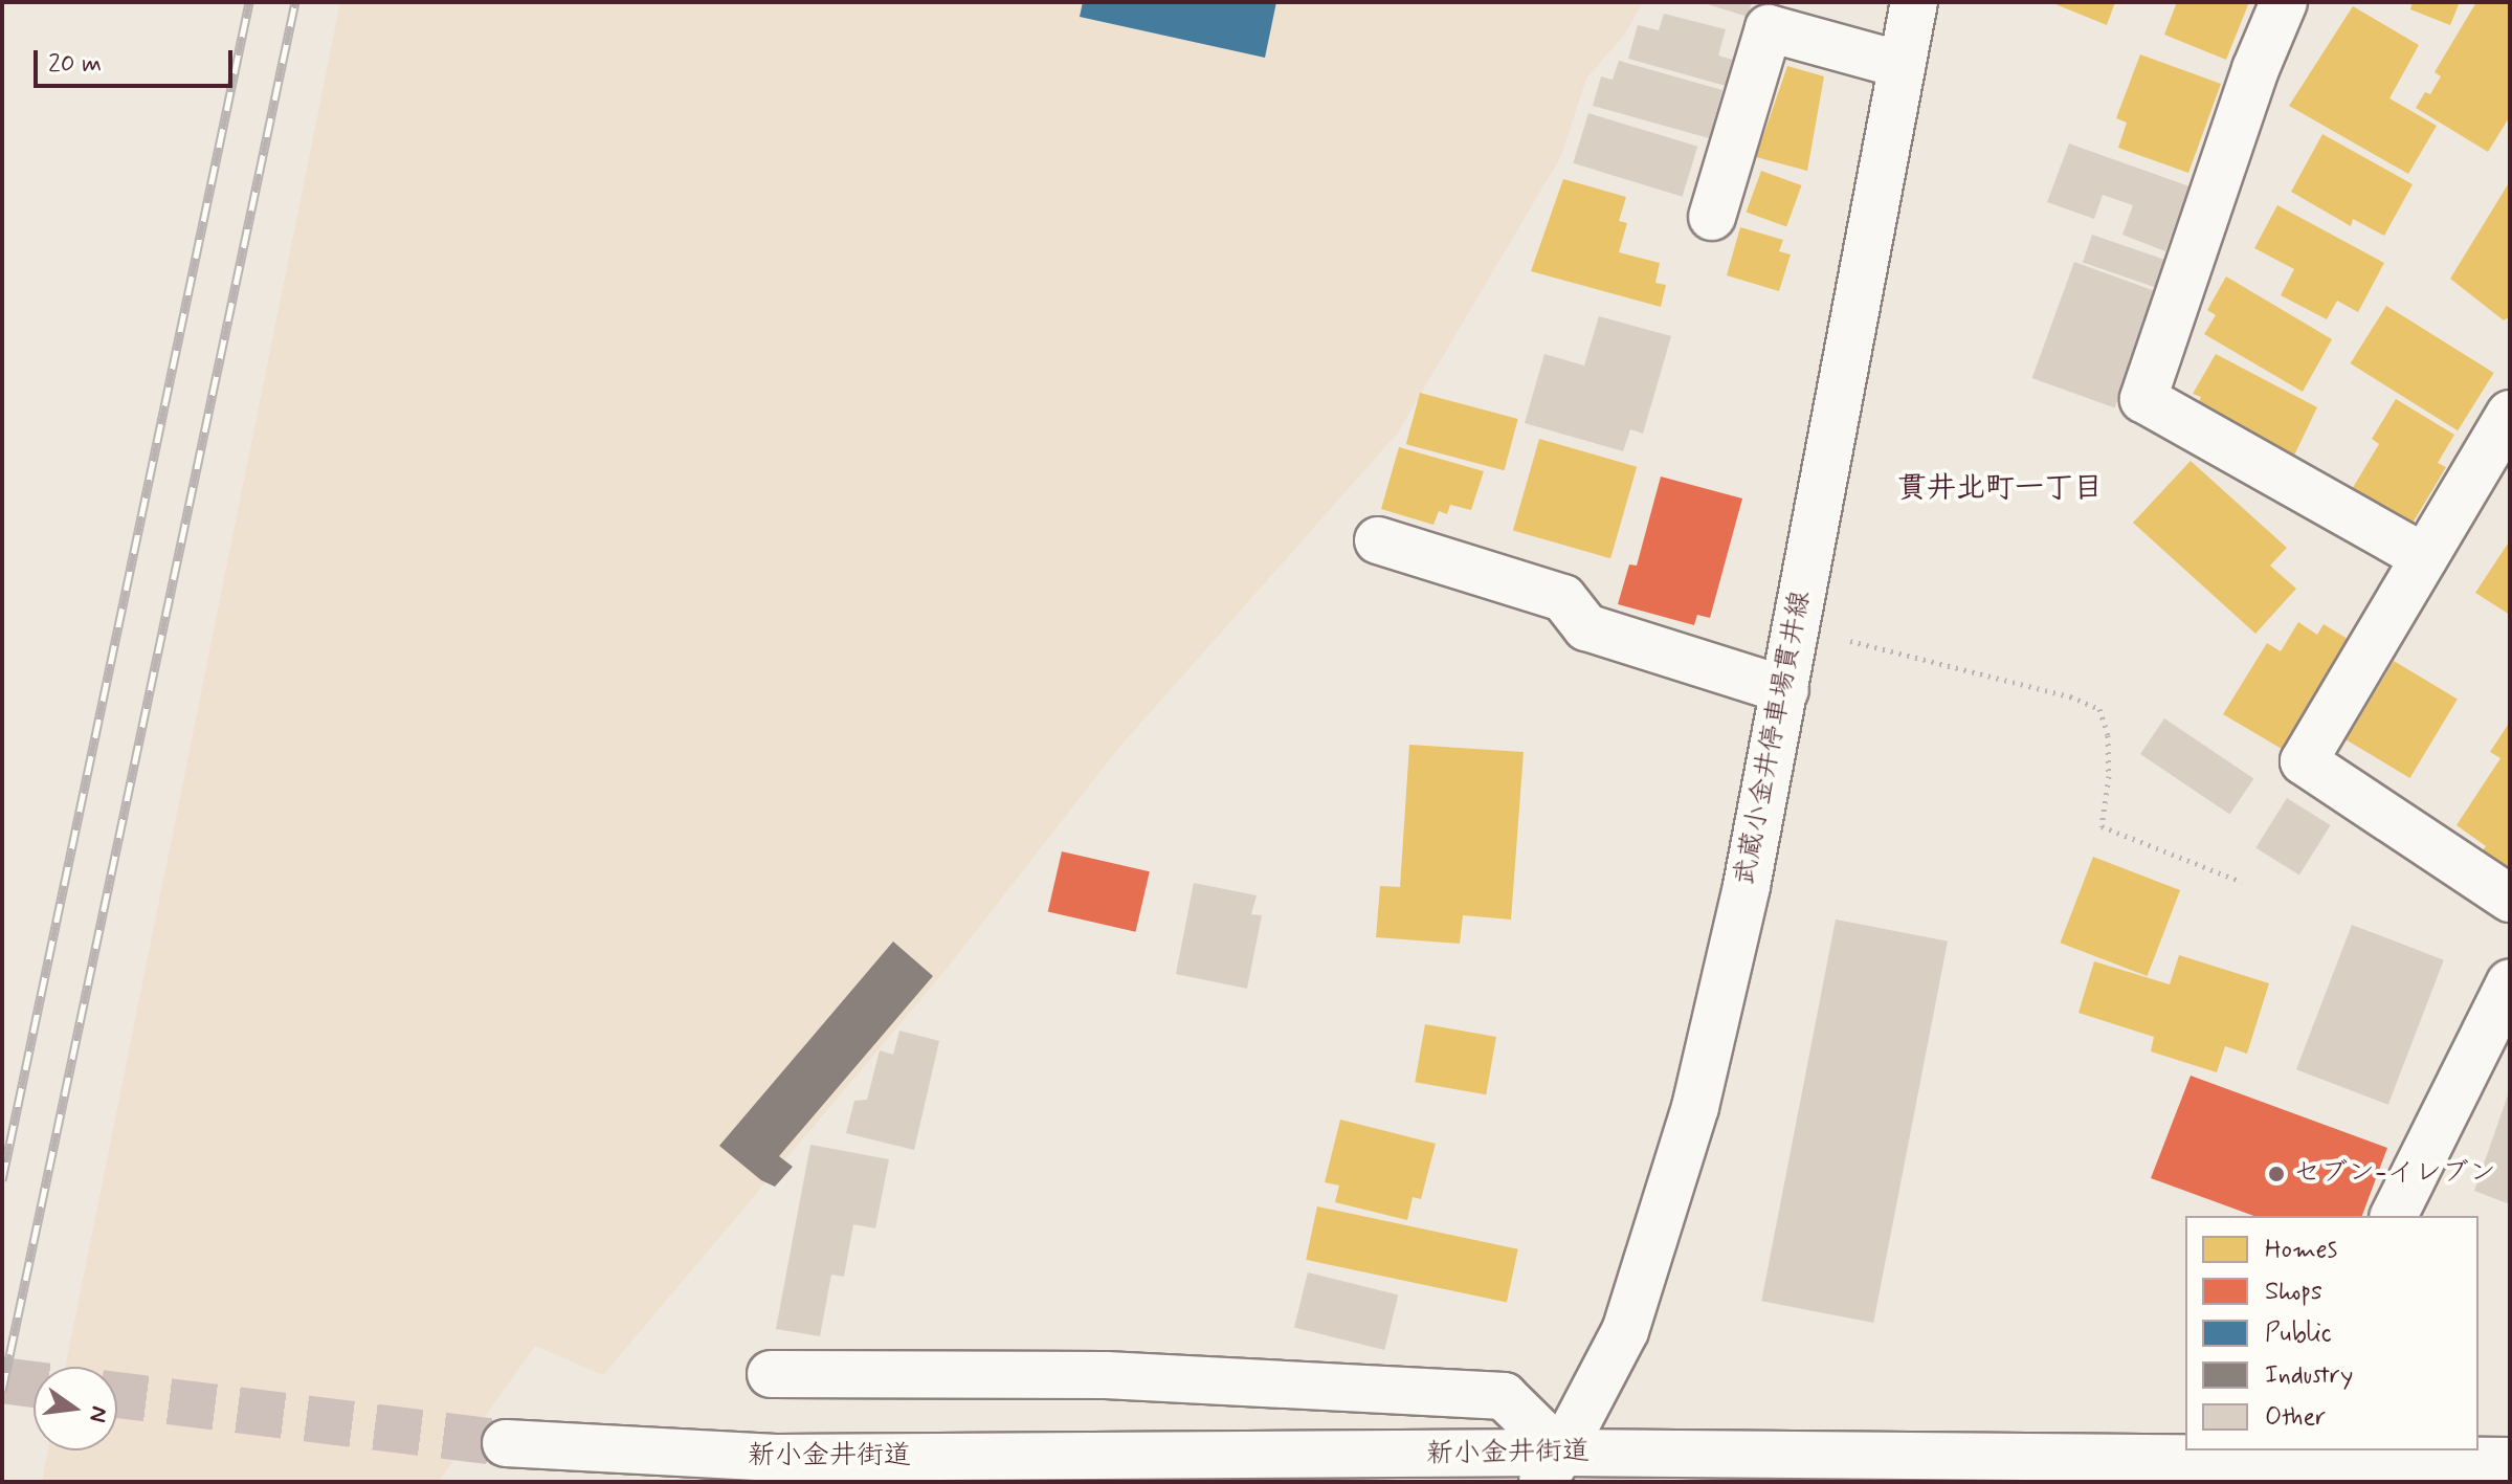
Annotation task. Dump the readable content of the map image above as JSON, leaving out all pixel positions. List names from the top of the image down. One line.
{"streets":{"main road":["武蔵小金井停車場貫井線","新小金井街道"]},"crossings":[["武蔵小金井停車場貫井線","新小金井街道"]],"districts":["貫井北町一丁目"],"places":["セブン-イレブン"],"legend":["Homes","Shops","Public","Industry","Other"],"scale_bar":"20 m","north":"right"}
